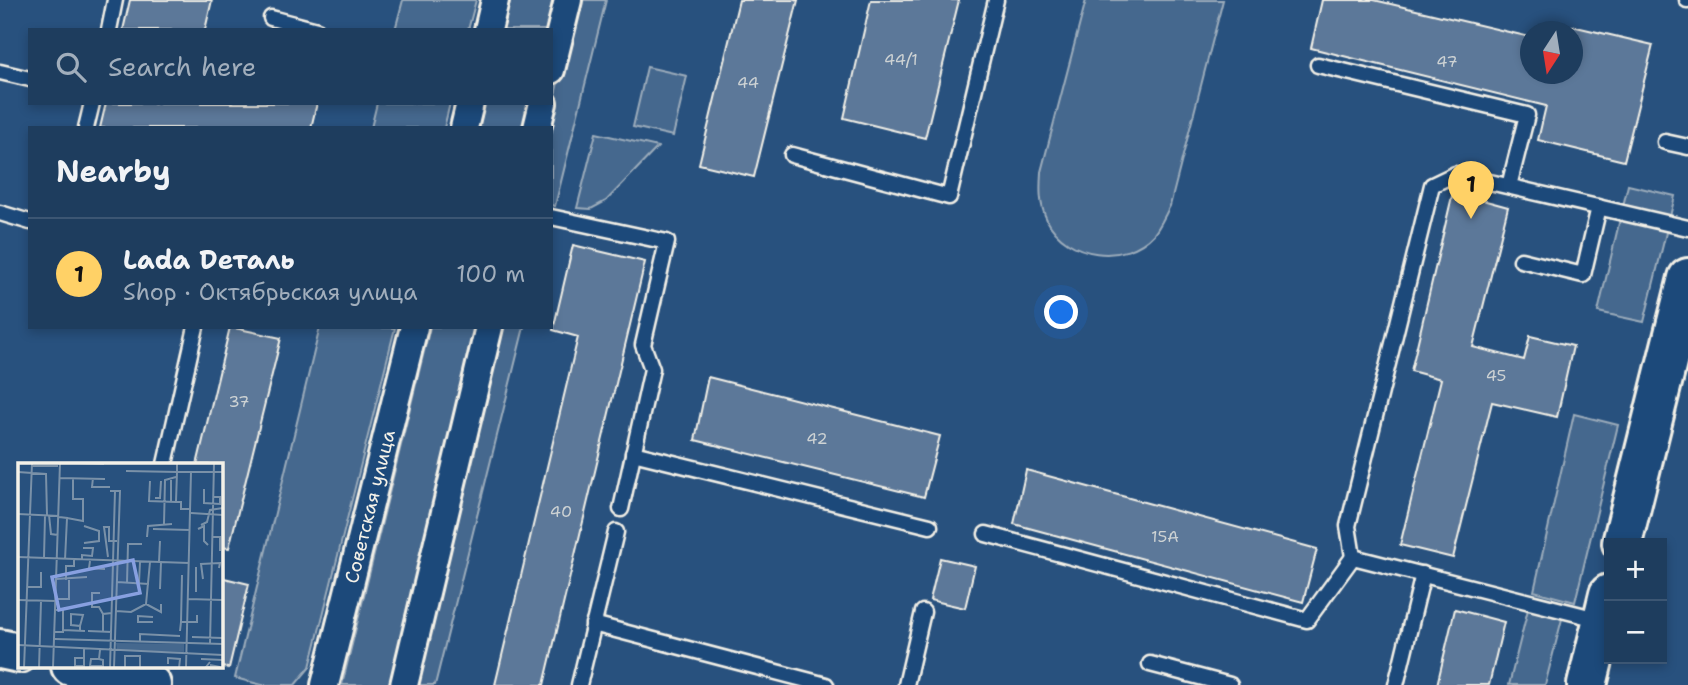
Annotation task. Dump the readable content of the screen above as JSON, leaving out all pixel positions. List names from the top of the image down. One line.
{"streets":{"street":["Советская улица"]},"house_numbers":["44/1","47","44","45","37","42","40","15А"],"north":"bottom","page":{"search":"Search here","heading":"Nearby","pins":"1","list":[{"mark":"1","name":"Lada Dеталь","note":"Shop · Октябрьская улица","value":"100 m"}],"map_buttons":["+","−"]}}
